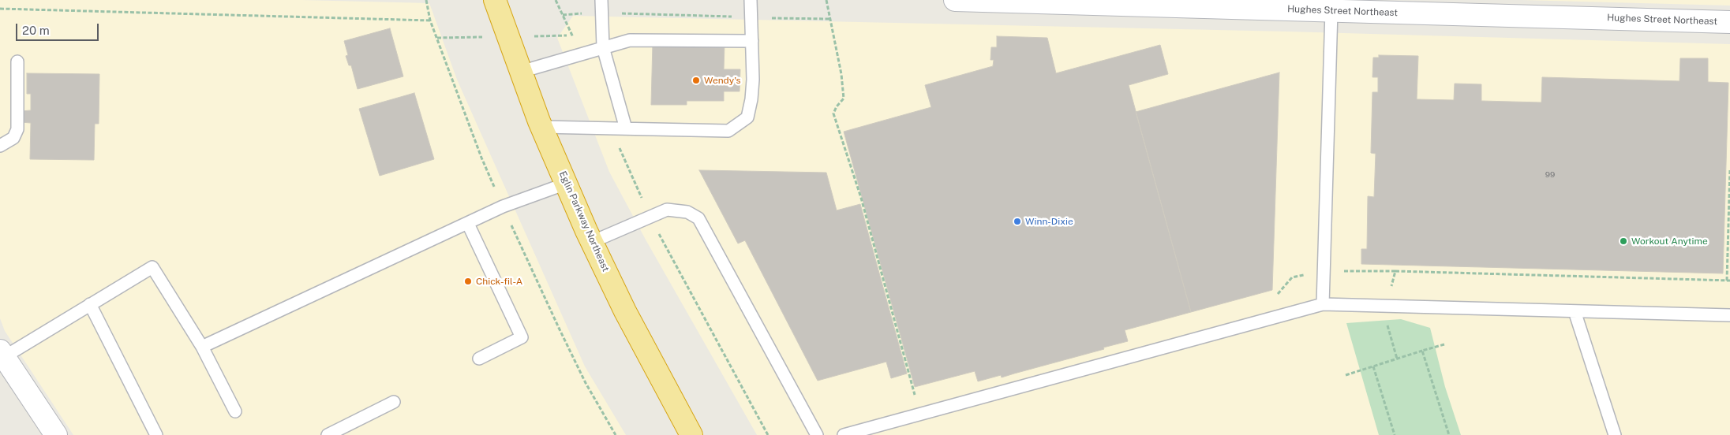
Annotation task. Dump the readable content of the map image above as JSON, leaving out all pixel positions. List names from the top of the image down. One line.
{"streets":{"highway":["Eglin Parkway Northeast"],"street":["Hughes Street Northeast"]},"places":["Wendy's","Winn-Dixie","Workout Anytime","Chick-fil-A"],"house_numbers":["99"],"scale_bar":"20 m"}
